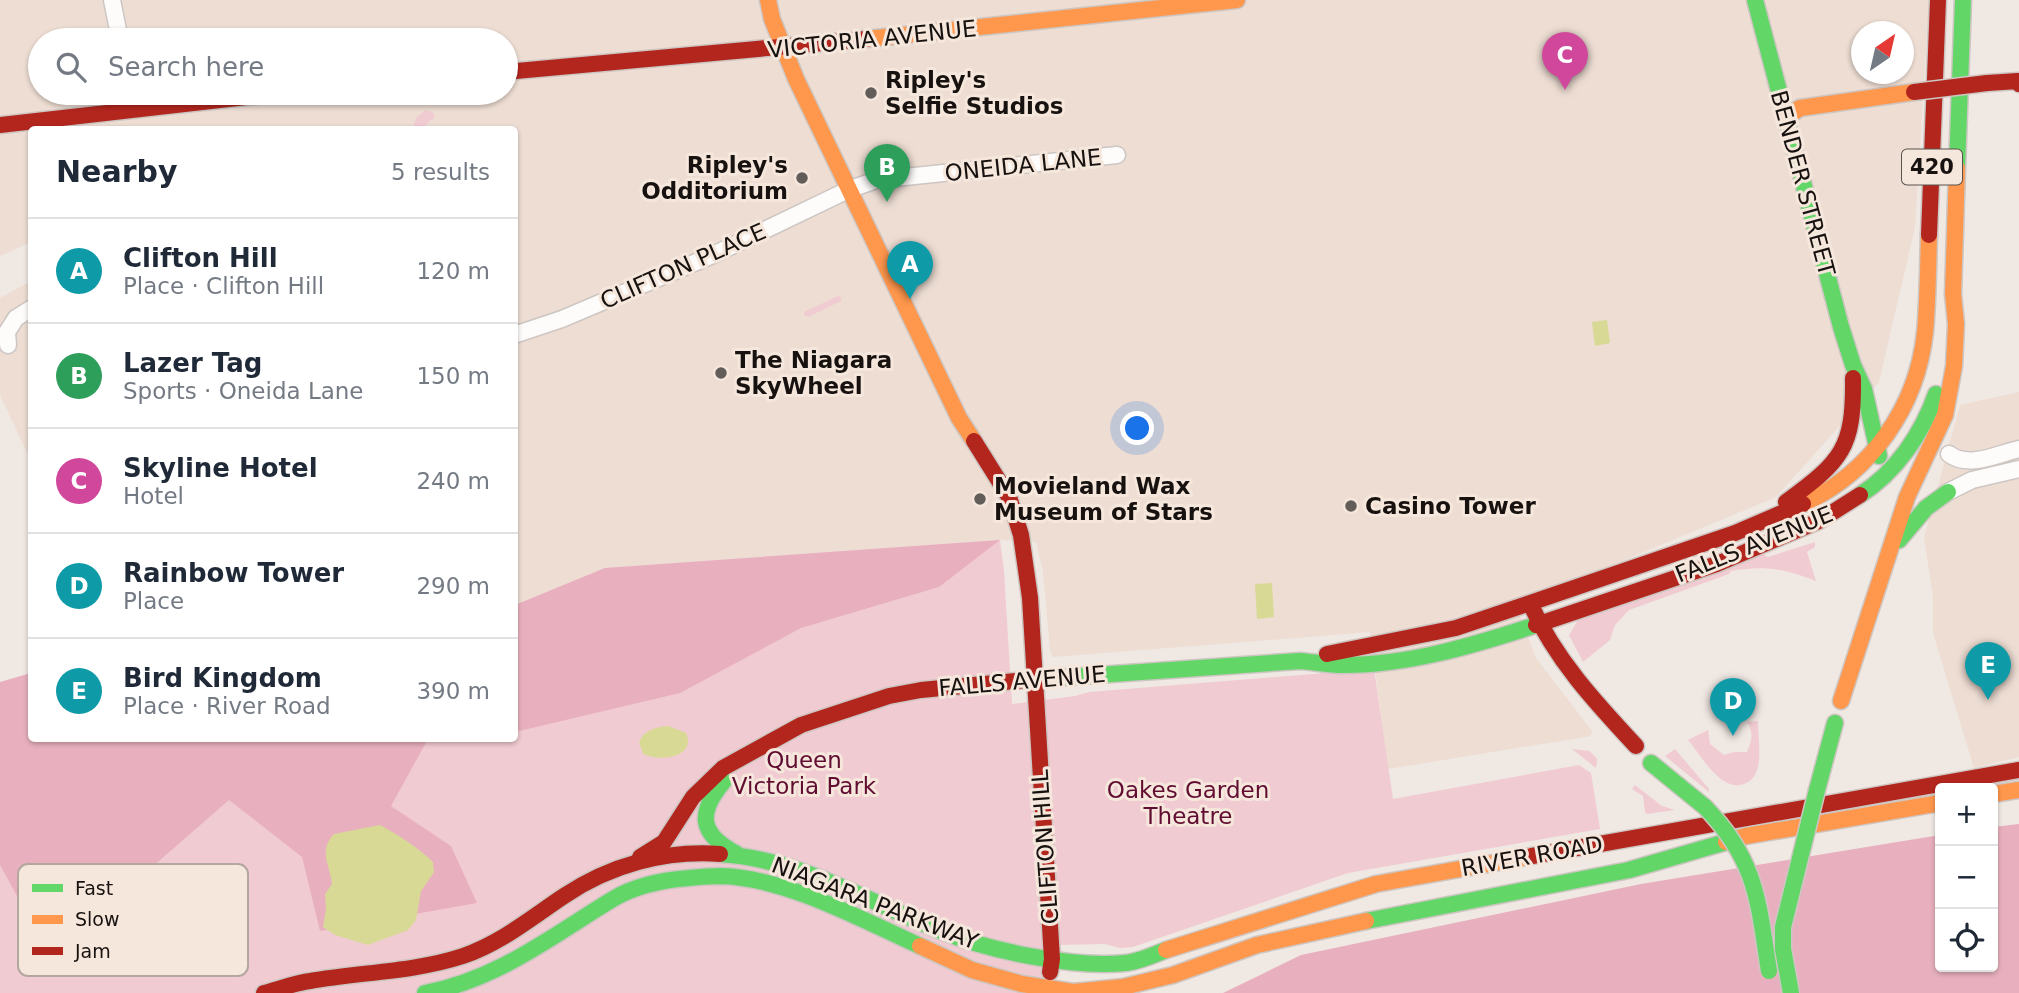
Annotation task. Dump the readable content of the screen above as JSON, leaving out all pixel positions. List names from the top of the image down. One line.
{"streets":{"main road":["VICTORIA AVENUE","420","BENDER STREET","FALLS AVENUE","CLIFTON HILL","RIVER ROAD","NIAGARA PARKWAY"],"street":["ONEIDA LANE","CLIFTON PLACE"]},"crossings":[["VICTORIA AVENUE","CLIFTON HILL"],["ONEIDA LANE","CLIFTON PLACE"],["ONEIDA LANE","CLIFTON HILL"],["BENDER STREET","FALLS AVENUE"],["CLIFTON PLACE","CLIFTON HILL"],["FALLS AVENUE","CLIFTON HILL"],["FALLS AVENUE","NIAGARA PARKWAY"],["CLIFTON HILL","RIVER ROAD"],["CLIFTON HILL","NIAGARA PARKWAY"],["RIVER ROAD","NIAGARA PARKWAY"]],"parks":["Queen Victoria Park","Oakes Garden Theatre"],"places":["Ripley's Selfie Studios","Ripley's Odditorium","The Niagara SkyWheel","Movieland Wax Museum of Stars","Casino Tower"],"legend":["Fast","Slow","Jam"],"north":"top right","page":{"search":"Search here","pins":["C","B","A","E","D"],"heading":["Nearby","5 results"],"list":[{"mark":"A","name":"Clifton Hill","note":"Place · Clifton Hill","value":"120 m"},{"mark":"B","name":"Lazer Tag","note":"Sports · Oneida Lane","value":"150 m"},{"mark":"C","name":"Skyline Hotel","note":"Hotel","value":"240 m"},{"mark":"D","name":"Rainbow Tower","note":"Place","value":"290 m"},{"mark":"E","name":"Bird Kingdom","note":"Place · River Road","value":"390 m"}],"map_buttons":["+","−"]}}
